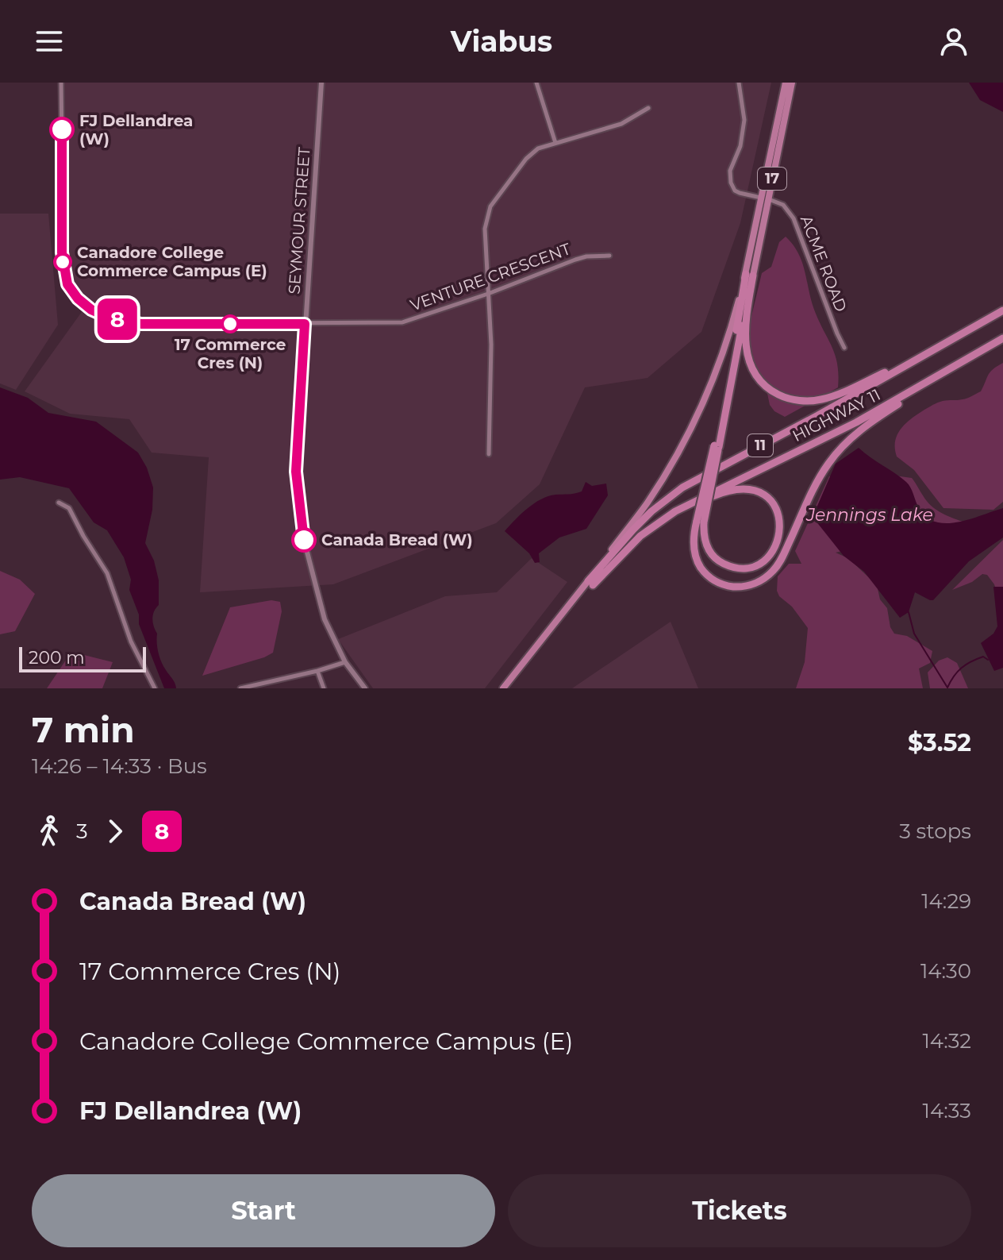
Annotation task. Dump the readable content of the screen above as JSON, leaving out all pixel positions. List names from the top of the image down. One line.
{"streets":{"highway":["17","HIGHWAY 11","11"],"street":["SEYMOUR STREET","ACME ROAD","VENTURE CRESCENT"]},"crossings":[["17","ACME ROAD"],["SEYMOUR STREET","VENTURE CRESCENT"],["HIGHWAY 11","11"]],"water":["Jennings Lake"],"places":["FJ Dellandrea (W)","Canadore College Commerce Campus (E)","17 Commerce Cres (N)","Canada Bread (W)"],"lines":["bus line 8"],"scale_bar":"200 m","page":{"header":"Viabus","on_map":"8","scale":"200 m","heading":["7 min","14:26 – 14:33 · Bus","$3.52"],"legs":["3","8","3 stops"],"list":[{"name":"Canada Bread (W)","value":"14:29"},{"name":"17 Commerce Cres (N)","value":"14:30"},{"name":"Canadore College Commerce Campus (E)","value":"14:32"},{"name":"FJ Dellandrea (W)","value":"14:33"}],"buttons":["Start","Tickets"]}}
